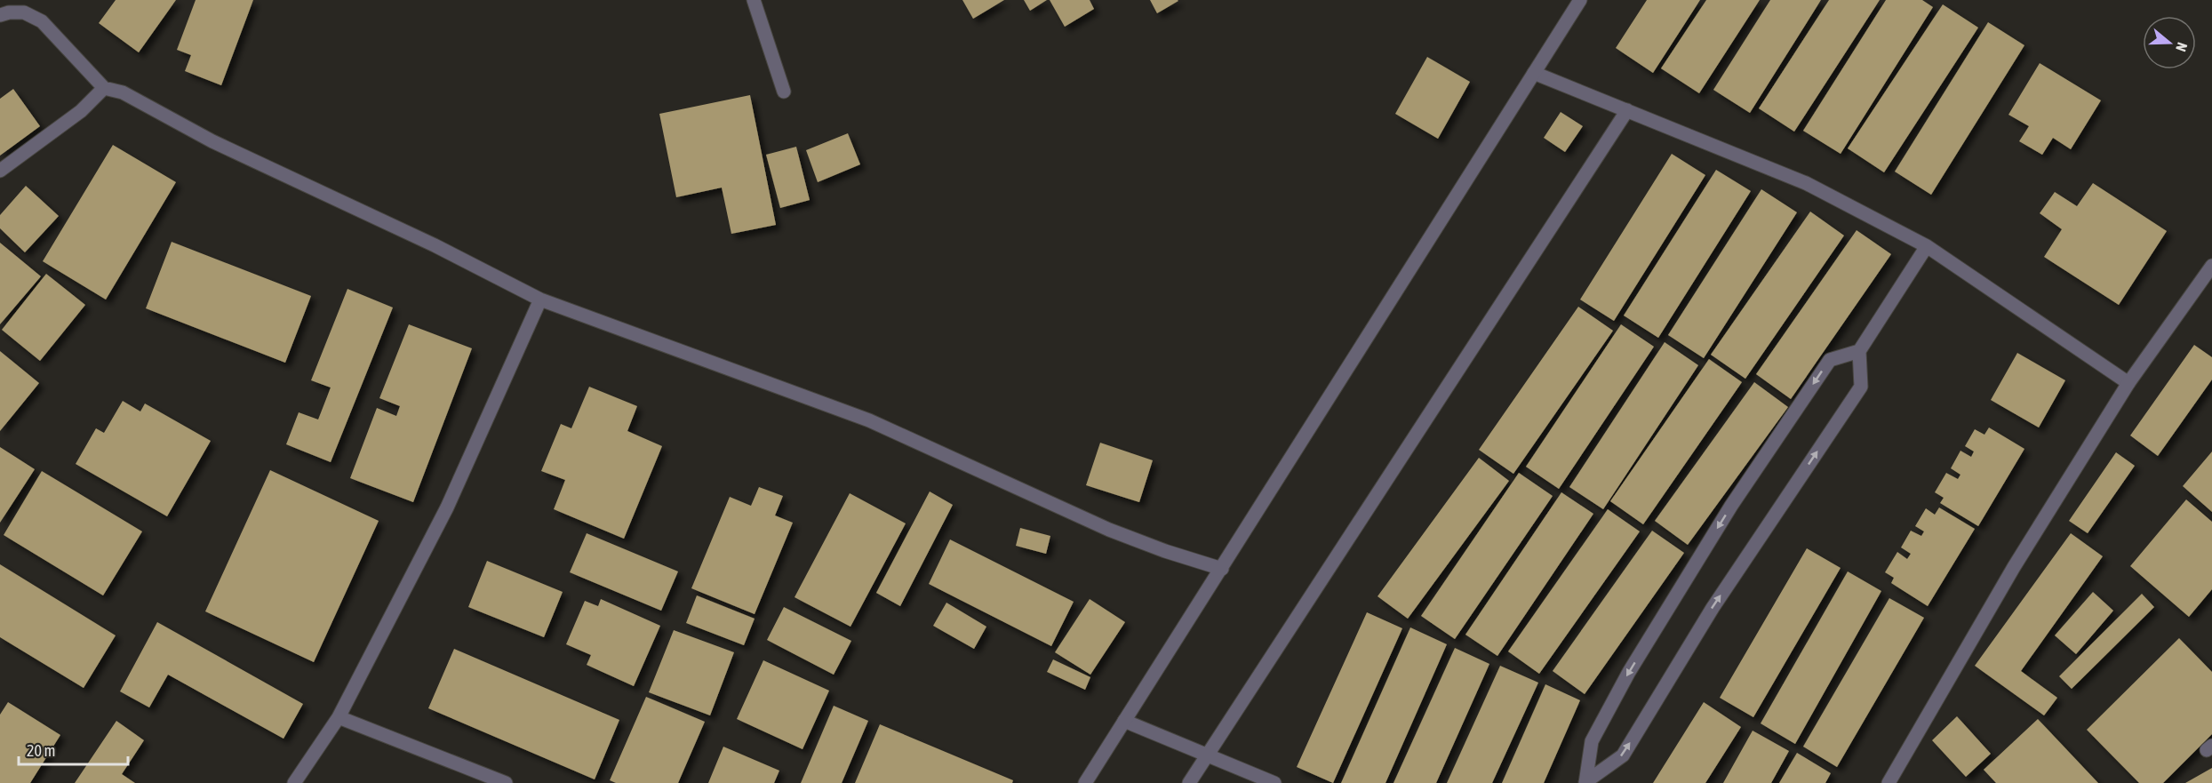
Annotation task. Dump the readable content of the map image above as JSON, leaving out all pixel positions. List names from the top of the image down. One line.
{"scale_bar":"20 m","north":"right"}
